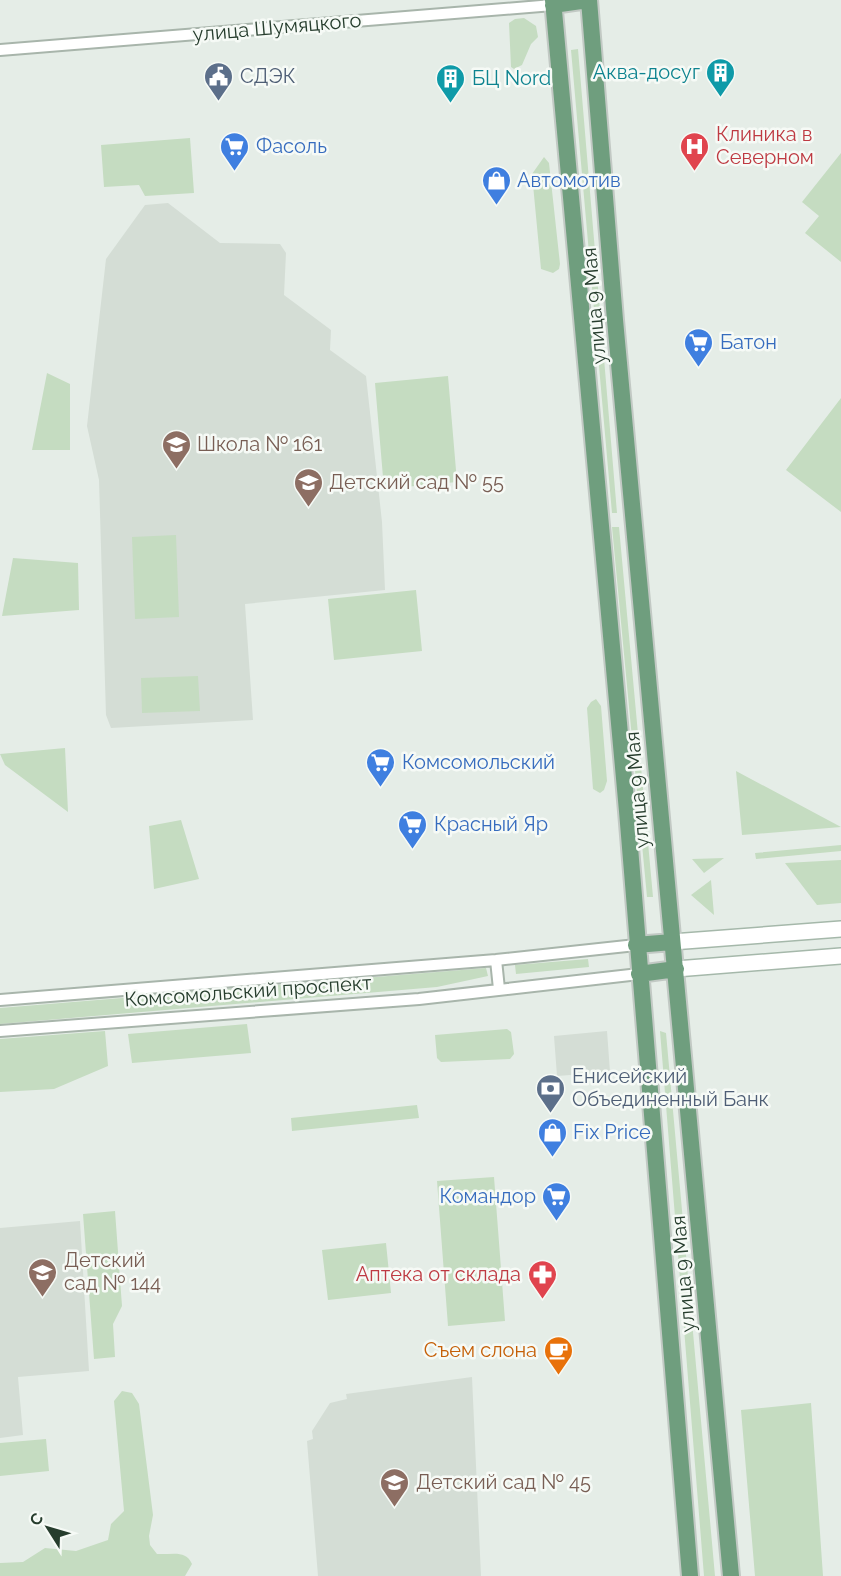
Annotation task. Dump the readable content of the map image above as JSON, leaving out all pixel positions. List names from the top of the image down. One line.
{"streets":{"main road":["улица 9 Мая","Комсомольский проспект"],"street":["улица Шумяцкого"]},"crossings":[["улица Шумяцкого","улица 9 Мая"],["улица 9 Мая","Комсомольский проспект"]],"places":{"building":["Аква-досуг","БЦ Nord"],"public building":["СДЭК"],"supermarket":["Фасоль","Батон","Комсомольский","Красный Яр","Командор"],"hospital":["Клиника в Северном"],"shop":["Автомотив","Fix Price"],"school or university":["Школа № 161","Детский сад № 55","Детский сад № 144","Детский сад № 45"],"bank":["Енисейский Объединенный Банк"],"pharmacy":["Аптека от склада"],"cafe":["Съем слона"]},"north":"top left"}
